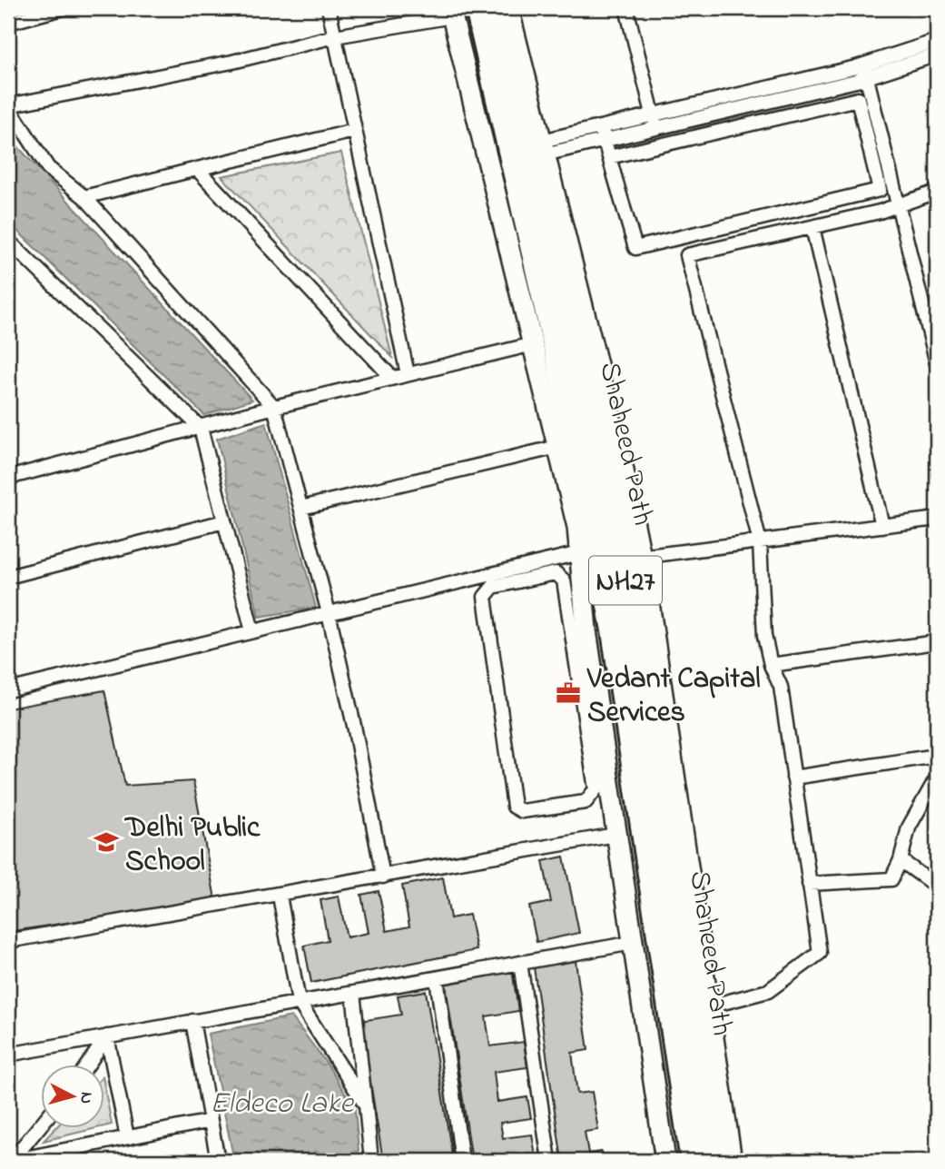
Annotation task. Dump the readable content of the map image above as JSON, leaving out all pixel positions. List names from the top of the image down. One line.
{"streets":{"highway":["Shaheed Path","NH27"]},"water":["Eldeco Lake"],"places":{"office":["Vedant Capital Services"],"school or university":["Delhi Public School"]},"north":"right"}
